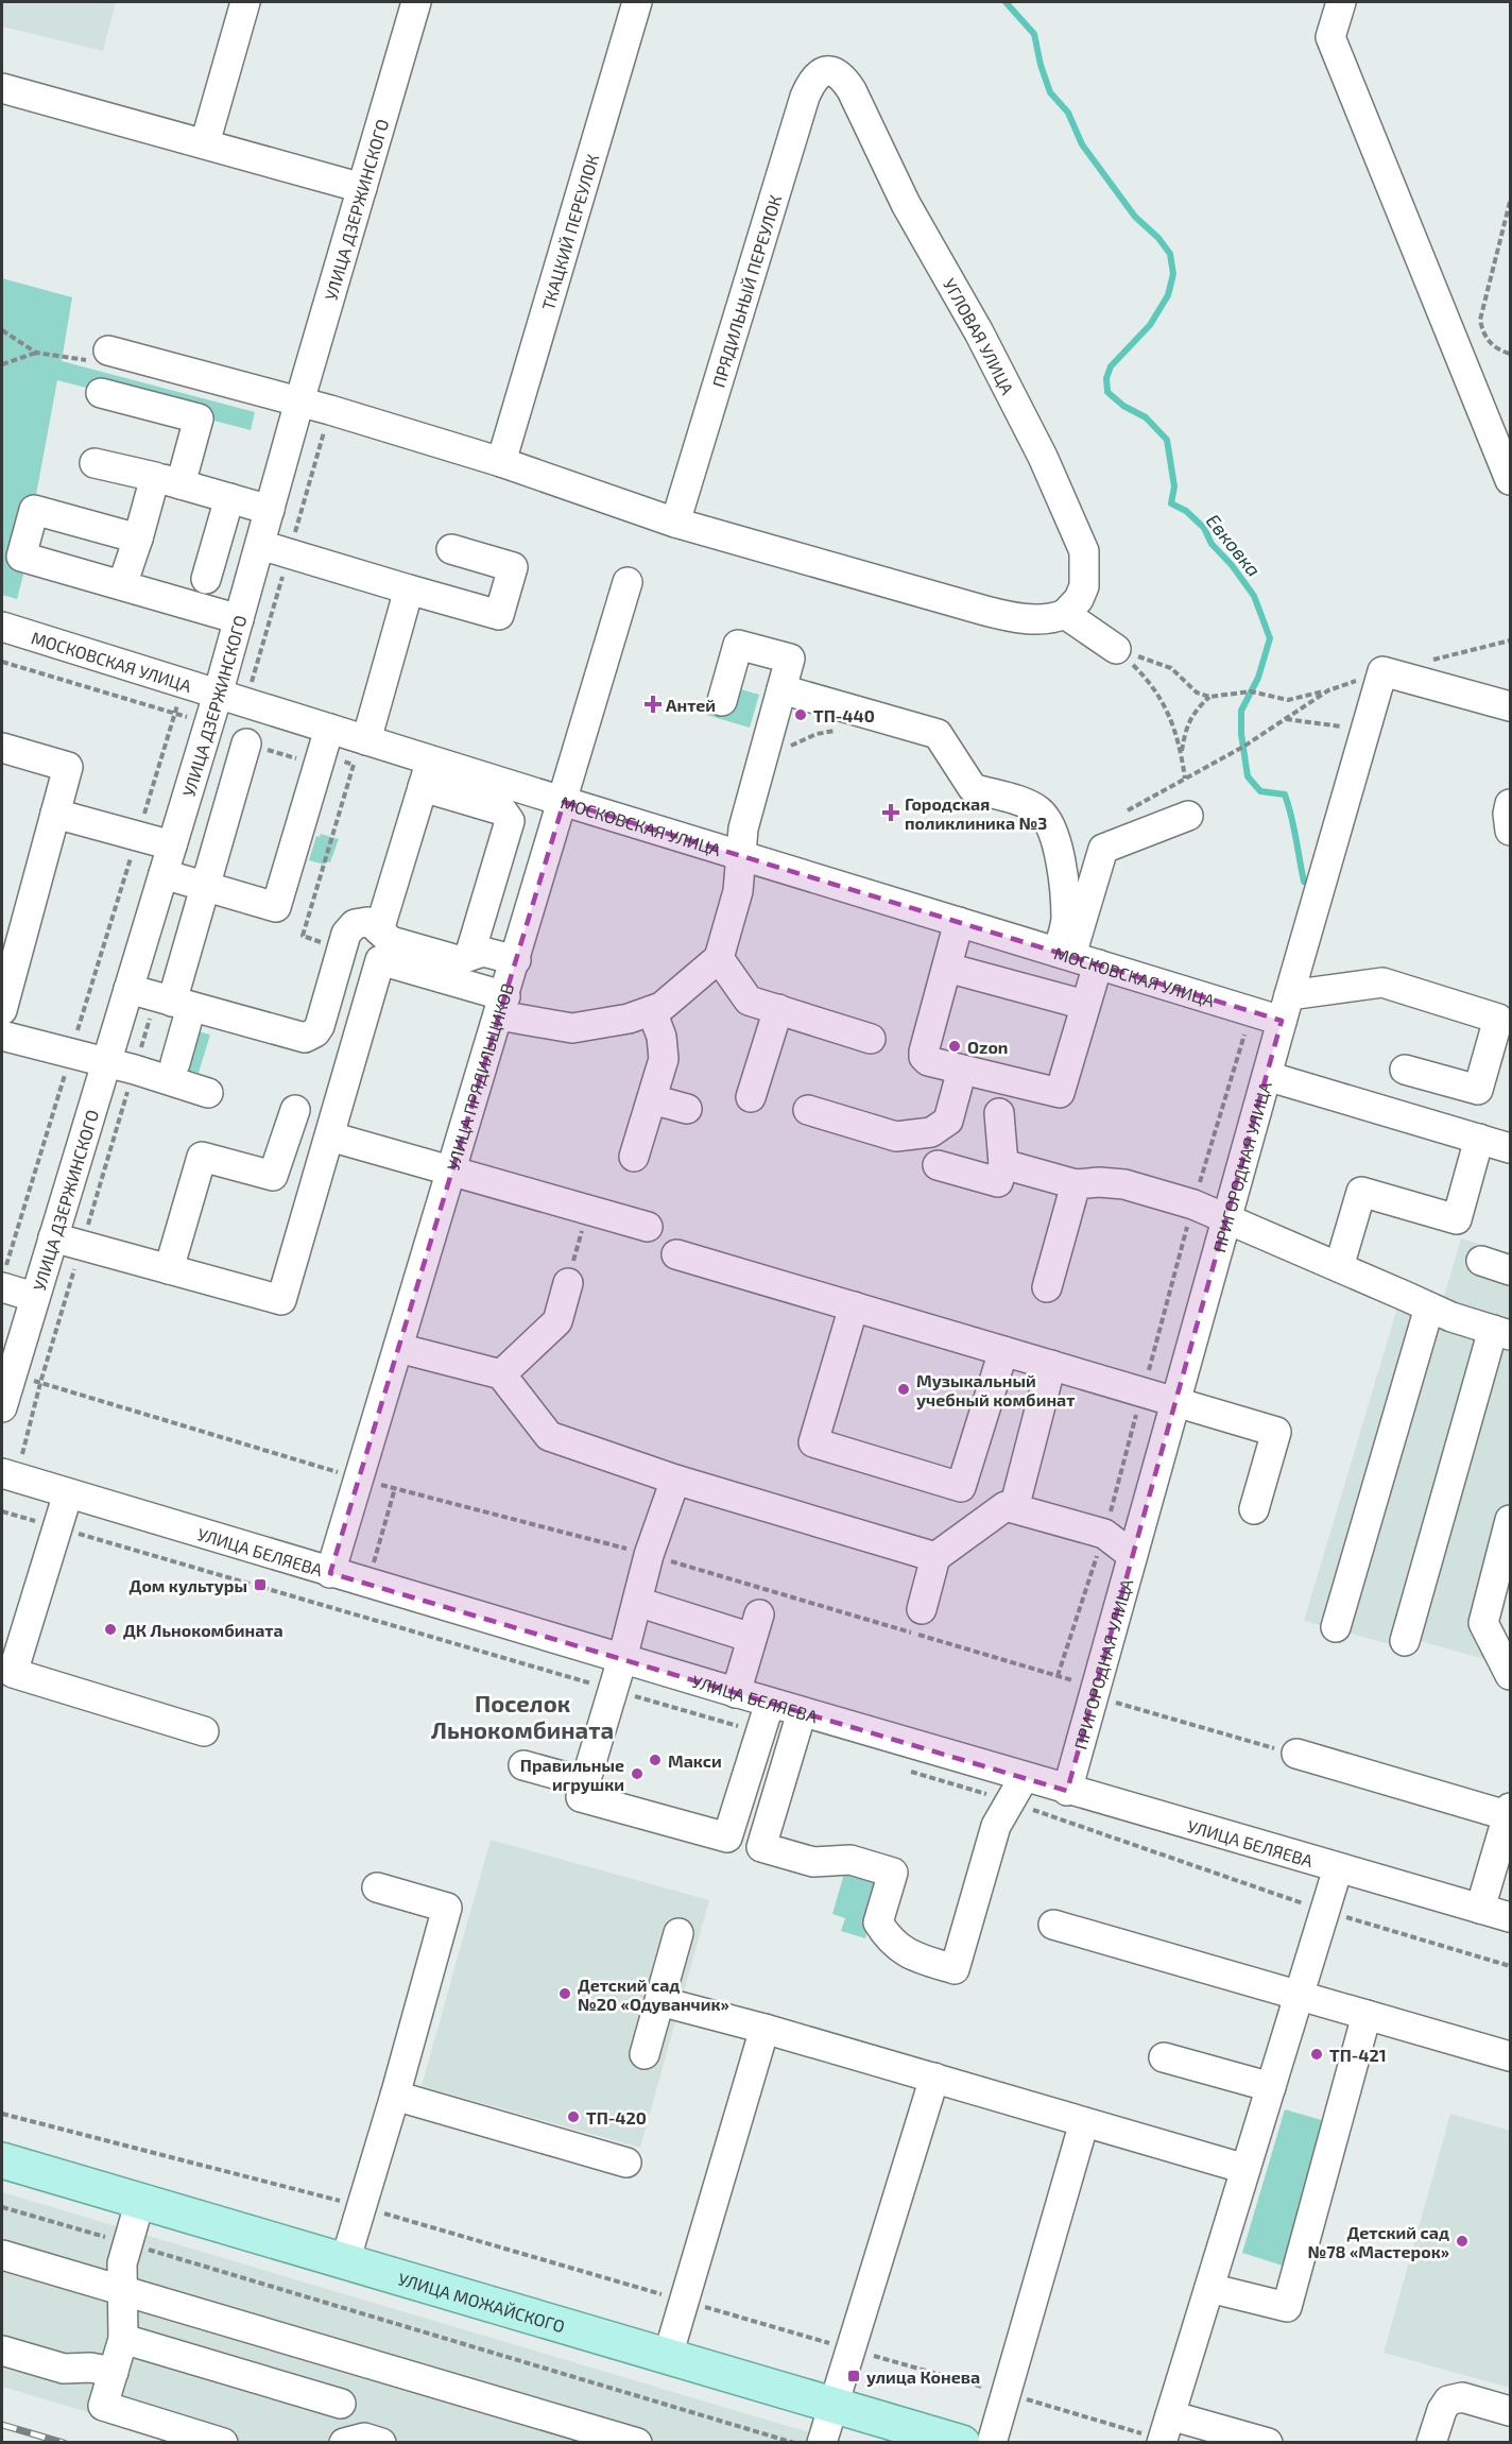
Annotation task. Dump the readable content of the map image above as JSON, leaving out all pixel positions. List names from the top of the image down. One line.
{"streets":{"main road":["УЛИЦА МОЖАЙСКОГО"],"street":["УЛИЦА ДЗЕРЖИНСКОГО","ТКАЦКИЙ ПЕРЕУЛОК","ПРЯДИЛЬНЫЙ ПЕРЕУЛОК","УГЛОВАЯ УЛИЦА","МОСКОВСКАЯ УЛИЦА","УЛИЦА ПРЯДИЛЬЩИКОВ","ПРИГОРОДНАЯ УЛИЦА","УЛИЦА БЕЛЯЕВА"]},"crossings":[["УЛИЦА ДЗЕРЖИНСКОГО","МОСКОВСКАЯ УЛИЦА"],["ПРЯДИЛЬНЫЙ ПЕРЕУЛОК","УГЛОВАЯ УЛИЦА"],["МОСКОВСКАЯ УЛИЦА","УЛИЦА ПРЯДИЛЬЩИКОВ"],["МОСКОВСКАЯ УЛИЦА","ПРИГОРОДНАЯ УЛИЦА"],["УЛИЦА ПРЯДИЛЬЩИКОВ","УЛИЦА БЕЛЯЕВА"],["ПРИГОРОДНАЯ УЛИЦА","УЛИЦА БЕЛЯЕВА"]],"districts":["Поселок Льнокомбината"],"water":["Евковка"],"places":{"health":["Антей","Городская поликлиника №3"],"other":["ТП-440","Ozon","Музыкальный учебный комбинат","ДК Льнокомбината","Макси","Правильные игрушки","Детский сад №20 «Одуванчик»","ТП-421","ТП-420","Детский сад №78 «Мастерок»"],"transit":["Дом культуры","улица Конева"]}}
